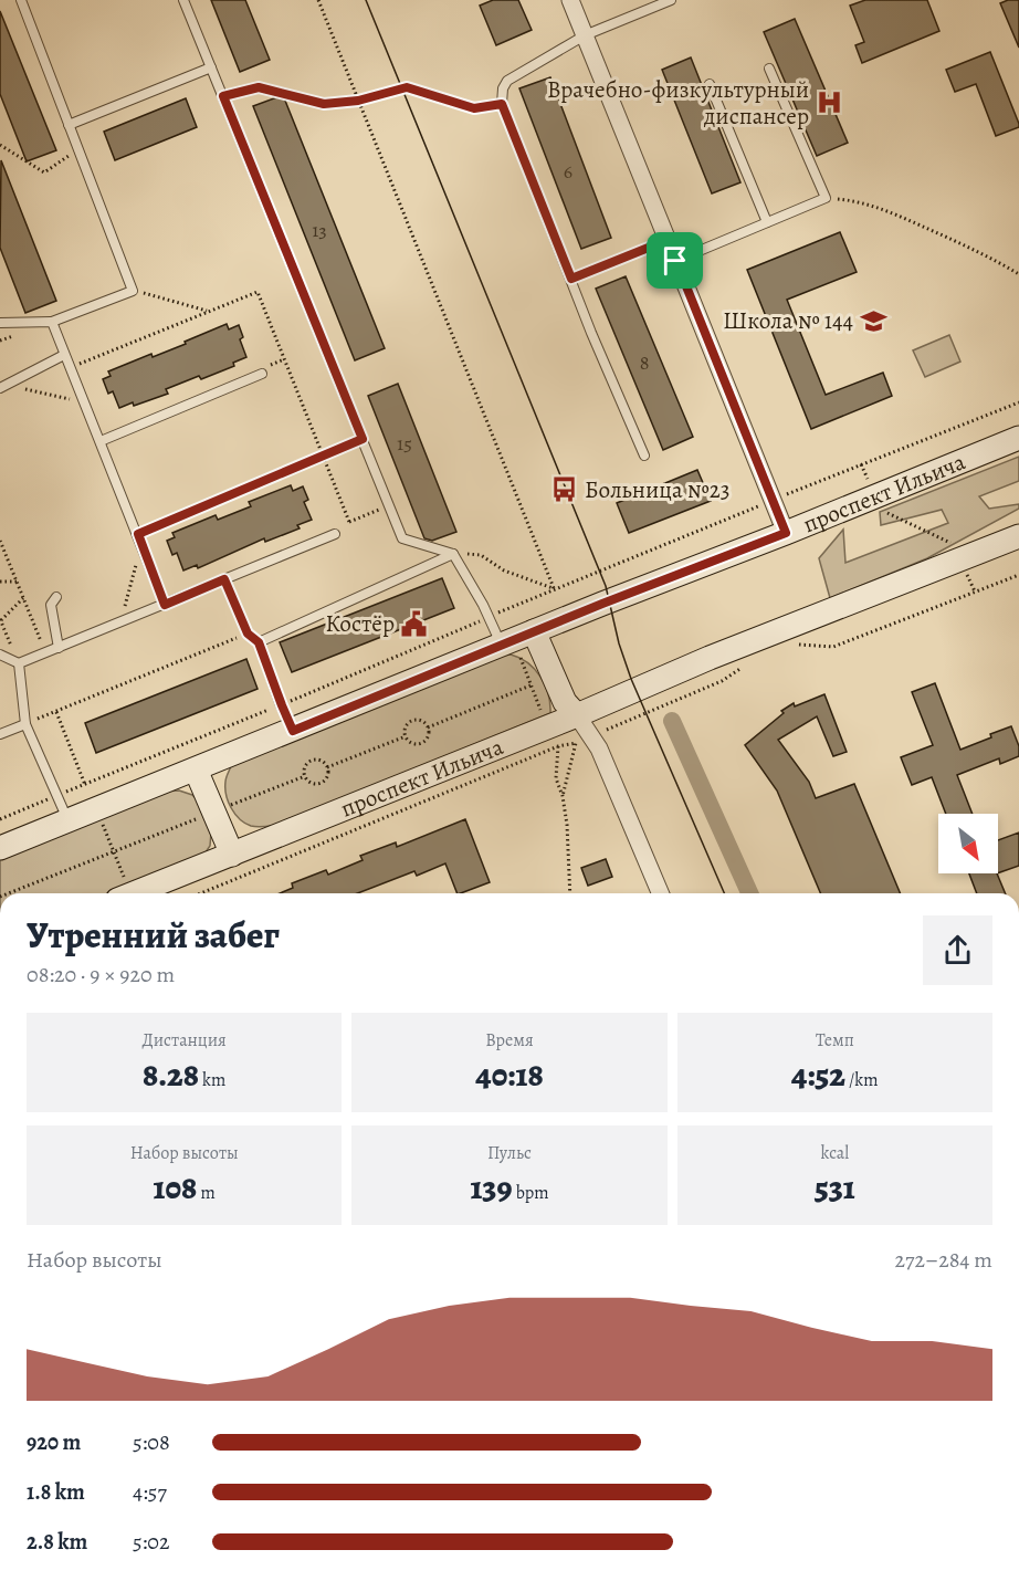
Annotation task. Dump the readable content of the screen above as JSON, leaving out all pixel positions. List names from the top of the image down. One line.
{"streets":{"street":["проспект Ильича"]},"places":{"hospital":["Врачебно-физкультурный диспансер"],"school or university":["Школа № 144"],"bus stop":["Больница №23"],"public building":["Костёр"]},"house_numbers":["6","13","8","15"],"north":"bottom right","page":{"heading":["Утренний забег","08:20 · 9 × 920 m"],"stats":[["Дистанция","8.28 km"],["Время","40:18"],["Темп","4:52 /km"],["Набор высоты","108 m"],["Пульс","139 bpm"],["kcal","531"]],"chart":["Набор высоты","272–284 m"],"list":[{"name":"920 m","note":"5:08"},{"name":"1.8 km","note":"4:57"},{"name":"2.8 km","note":"5:02"}]}}
